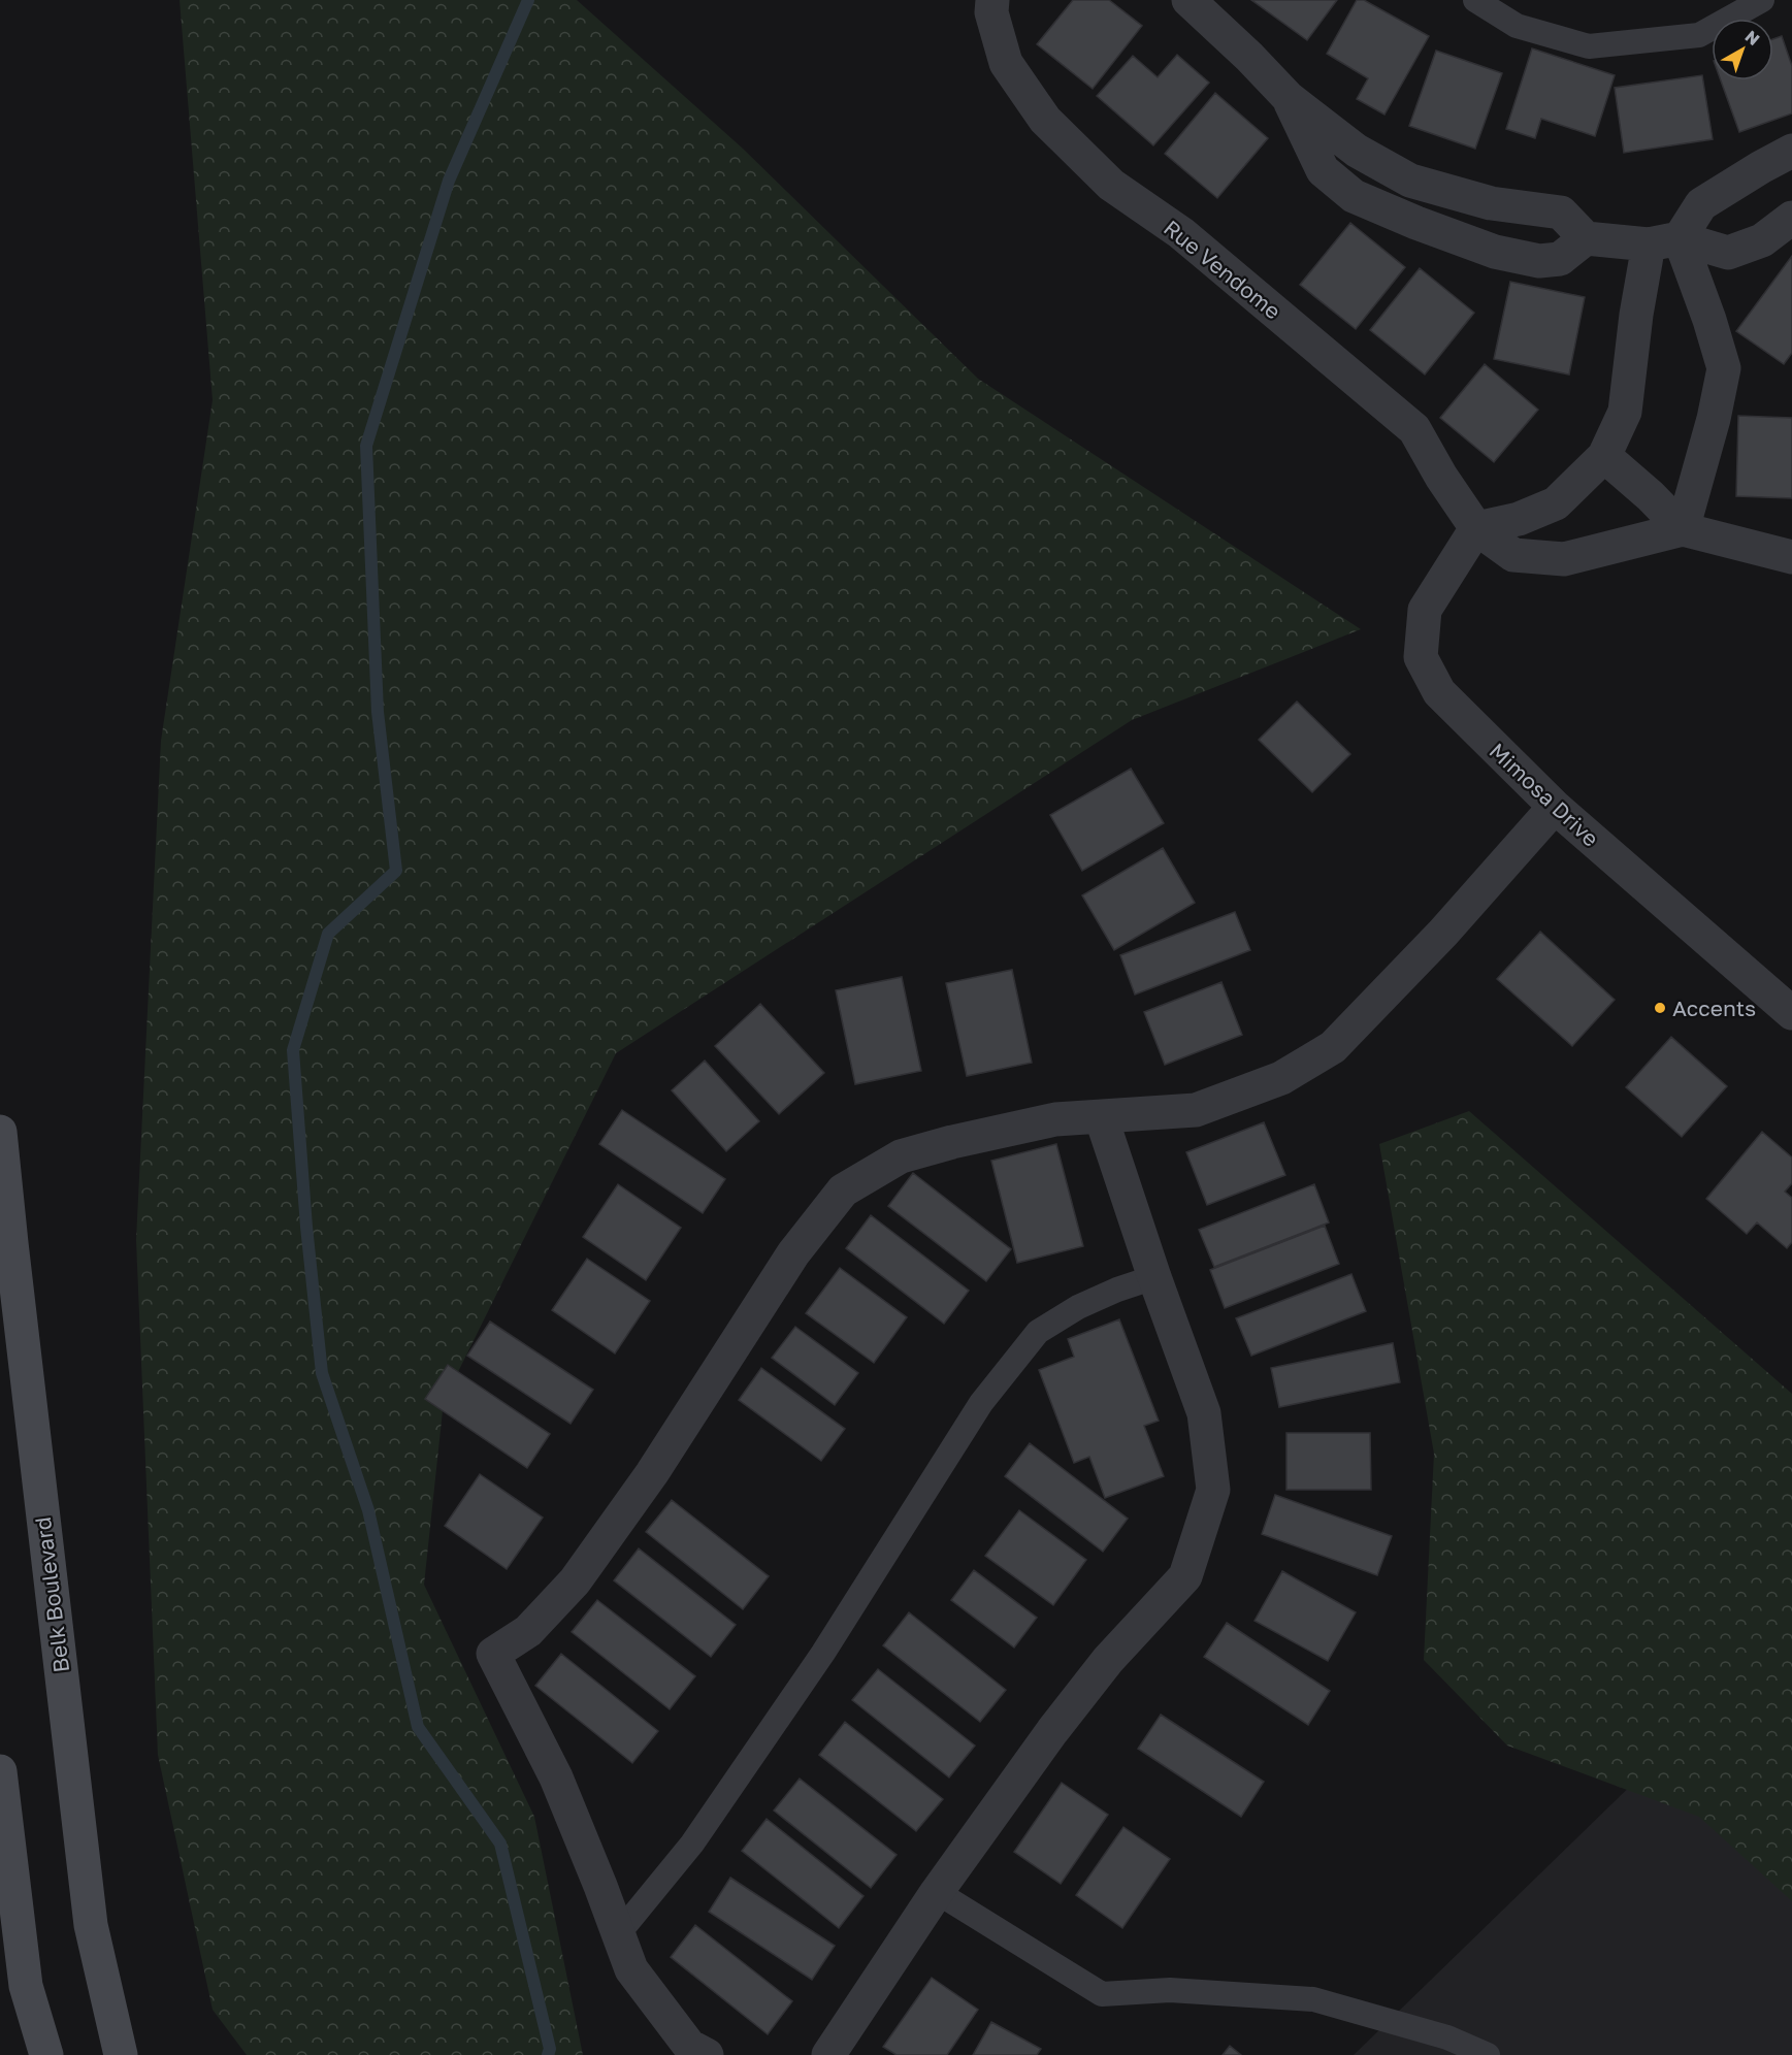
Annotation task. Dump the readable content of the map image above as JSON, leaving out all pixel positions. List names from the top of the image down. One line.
{"streets":{"street":["Rue Vendome","Mimosa Drive","Belk Boulevard"]},"crossings":[["Rue Vendome","Mimosa Drive"]],"places":["Accents"],"north":"top right"}
